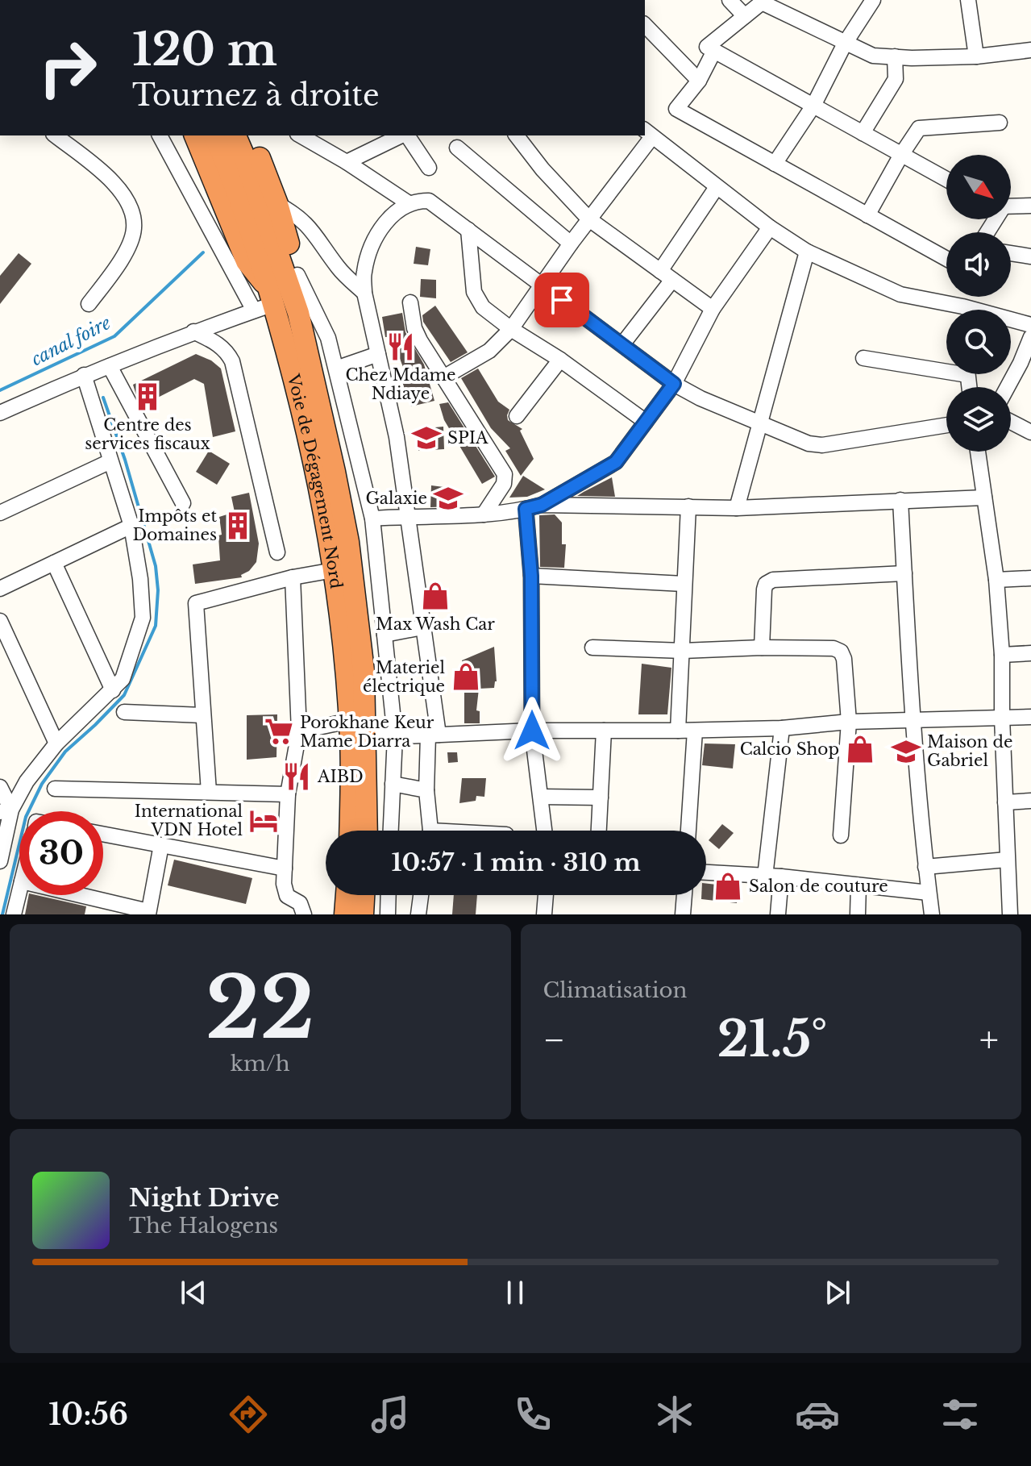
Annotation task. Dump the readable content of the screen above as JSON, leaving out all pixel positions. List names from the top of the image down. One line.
{"streets":{"highway":["Voie de Dégagement Nord"]},"water":["canal foire"],"places":{"restaurant":["Chez Mdame Ndiaye","AIBD"],"building":["Centre des services fiscaux","Impôts et Domaines"],"school or university":["SPIA","Galaxie","Maison de Gabriel"],"shop":["Max Wash Car","Materiel électrique","Calcio Shop","Salon de couture"],"supermarket":["Porokhane Keur Mame Diarra"],"hotel":["International VDN Hotel"]},"north":"bottom right","page":{"turn":["120 m","Tournez à droite"],"limit":"30","trip":"10:57 · 1 min · 310 m","tile":[["22","km/h"],"Climatisation"],"heat":["−","21.5°","+"],"song":["Night Drive","The Halogens"],"tabs":"10:56"}}
